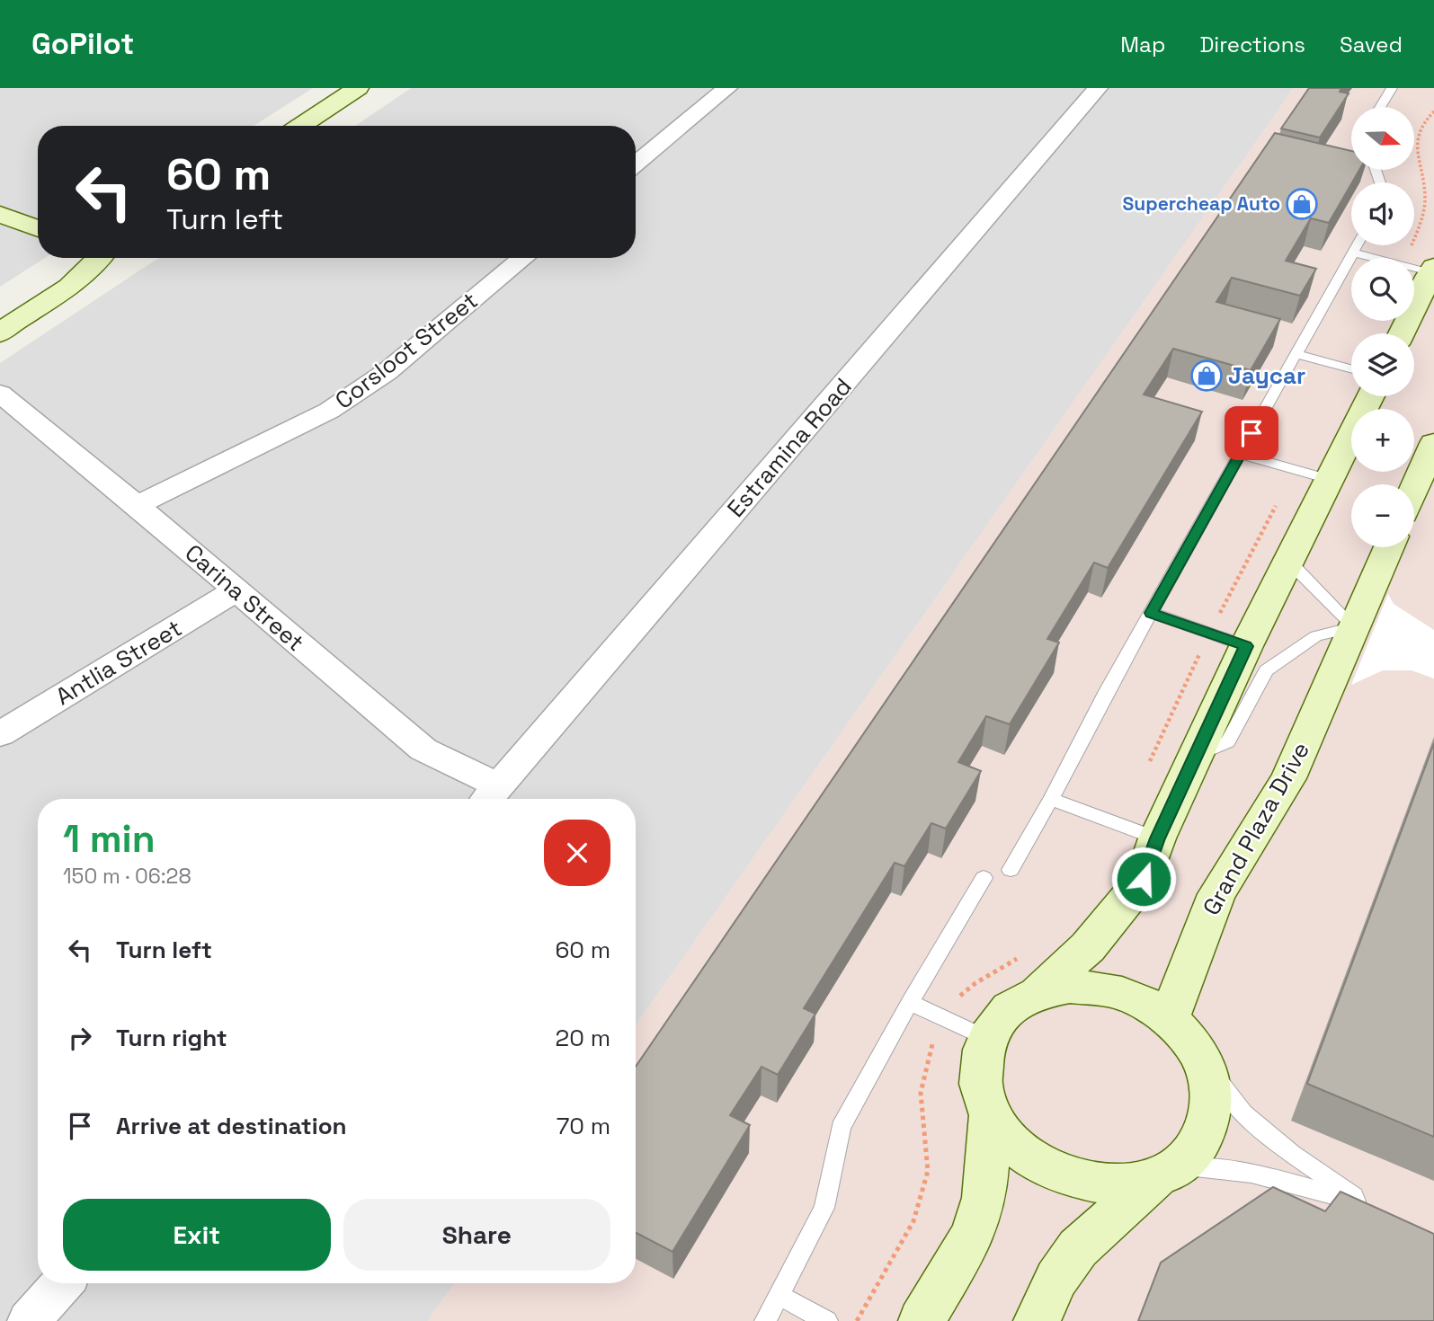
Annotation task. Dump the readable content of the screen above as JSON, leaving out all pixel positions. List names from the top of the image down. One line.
{"streets":{"street":["Corsloot Street","Estramina Road","Carina Street","Antlia Street","Grand Plaza Drive"]},"crossings":[["Corsloot Street","Carina Street"],["Estramina Road","Carina Street"],["Carina Street","Antlia Street"]],"places":{"shop":["Supercheap Auto","Jaycar"]},"north":"right","page":{"header":"GoPilot","nav":["Map","Directions","Saved"],"map_buttons":["+","−"],"turn":["60 m","Turn left"],"heading":["1 min","150 m · 06:28"],"list":[{"name":"Turn left","value":"60 m"},{"name":"Turn right","value":"20 m"},{"name":"Arrive at destination","value":"70 m"}],"buttons":["Exit","Share"]}}
